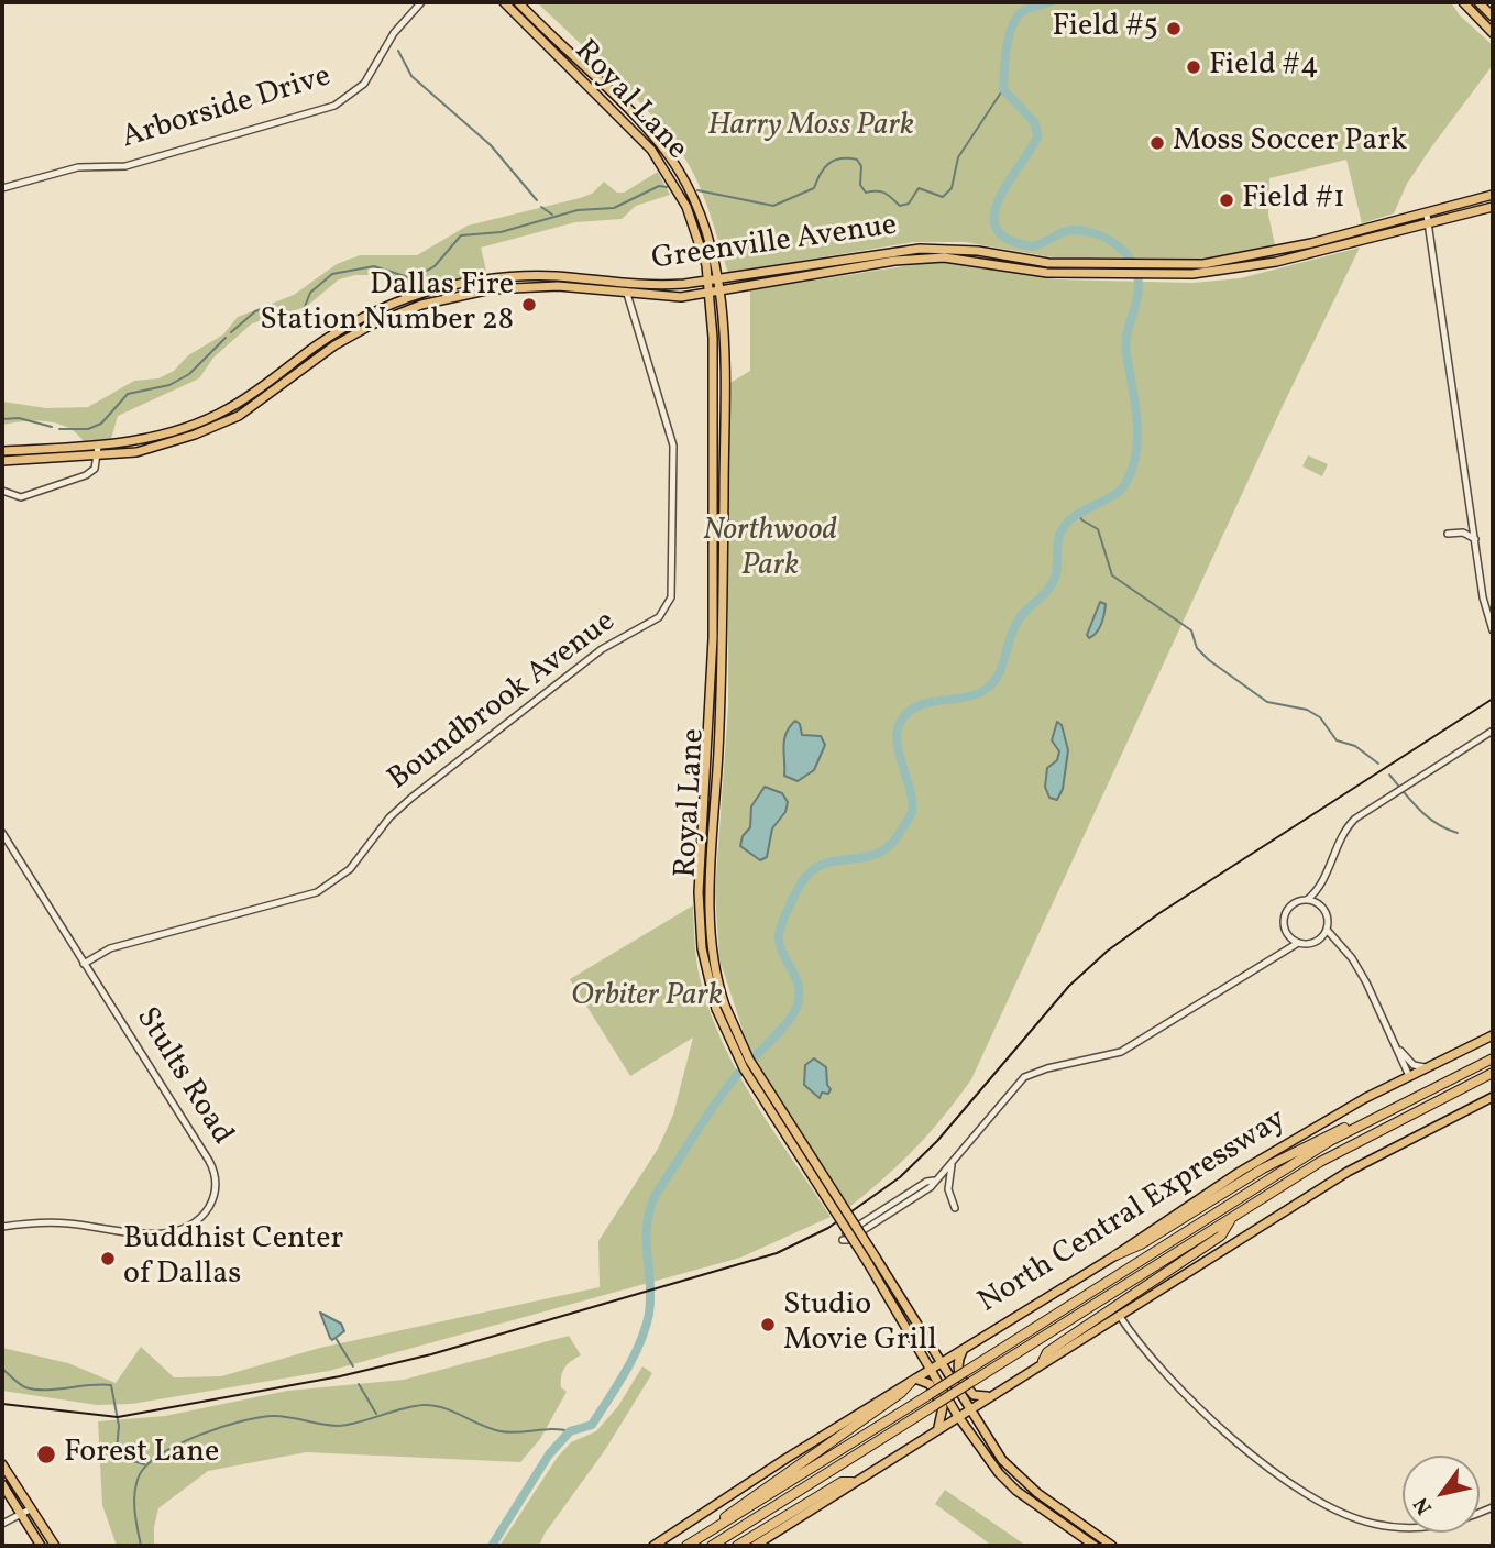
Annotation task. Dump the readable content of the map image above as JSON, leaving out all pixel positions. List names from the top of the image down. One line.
{"streets":{"highway":["North Central Expressway"],"main road":["Royal Lane","Greenville Avenue"],"street":["Arborside Drive","Boundbrook Avenue","Stults Road"]},"crossings":[["Royal Lane","Greenville Avenue"],["Royal Lane","North Central Expressway"],["Greenville Avenue","Boundbrook Avenue"],["Boundbrook Avenue","Stults Road"]],"parks":["Harry Moss Park","Northwood Park","Orbiter Park"],"places":["Field #5","Field #4","Moss Soccer Park","Field #1","Dallas Fire Station Number 28","Buddhist Center of Dallas","Studio Movie Grill","Forest Lane"],"north":"bottom left"}
